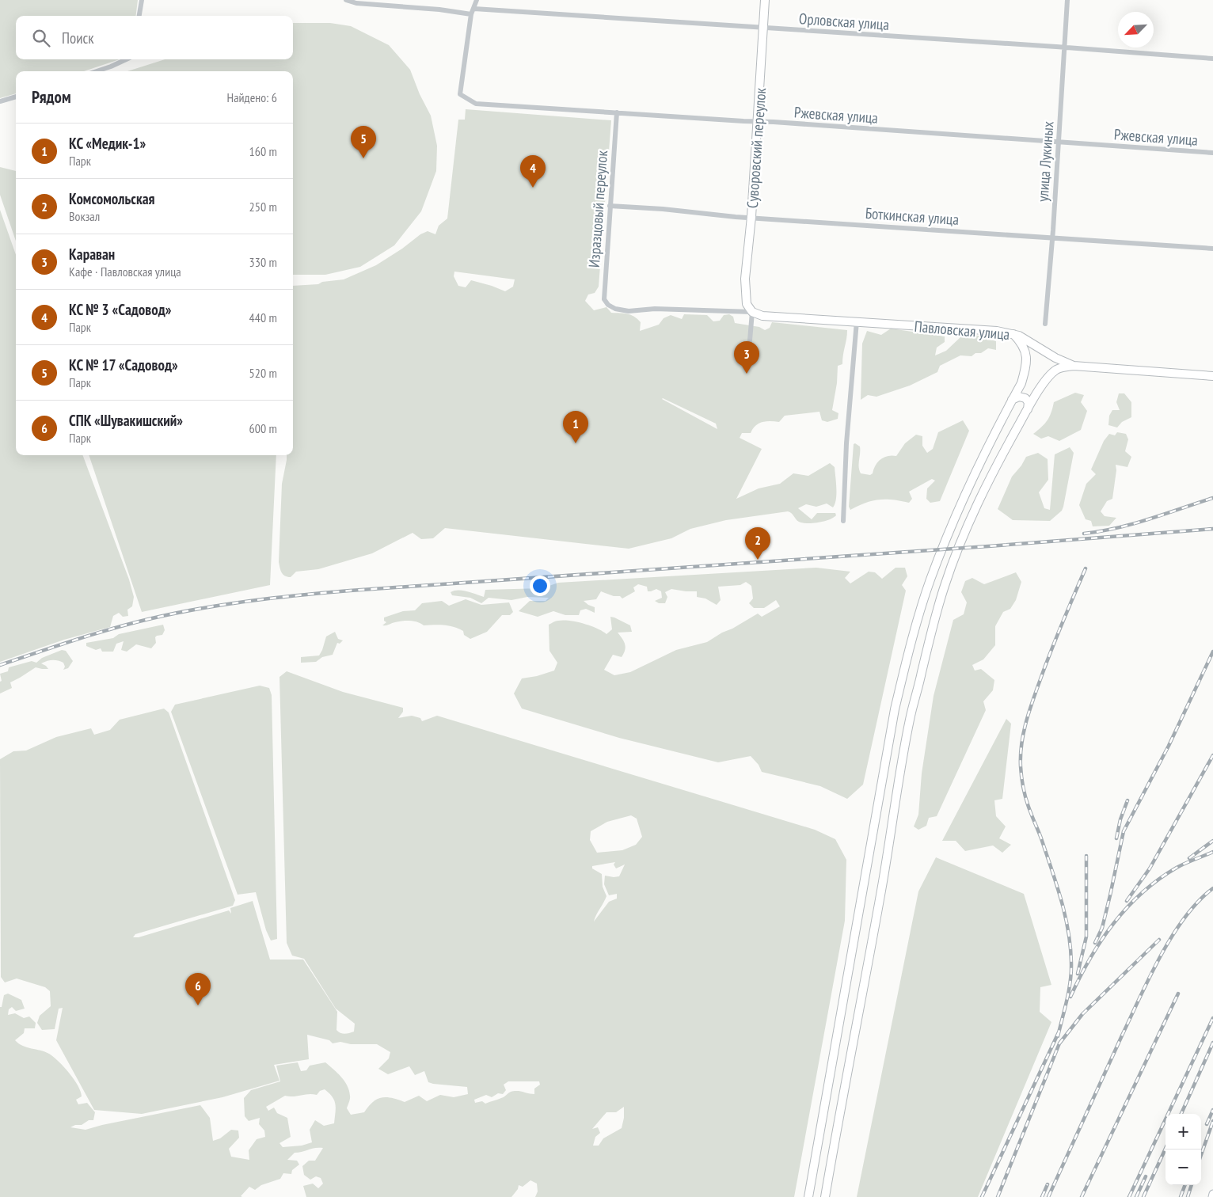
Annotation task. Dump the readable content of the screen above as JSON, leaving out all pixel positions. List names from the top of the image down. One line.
{"streets":{"main road":["Суворовский переулок","Павловская улица"],"street":["Орловская улица","Ржевская улица","улица Лукиных","Изразцовый переулок","Боткинская улица"]},"crossings":[["Орловская улица","Суворовский переулок"],["Орловская улица","улица Лукиных"],["Ржевская улица","Суворовский переулок"],["Ржевская улица","улица Лукиных"],["Ржевская улица","Изразцовый переулок"],["Суворовский переулок","Боткинская улица"],["Суворовский переулок","Павловская улица"],["улица Лукиных","Боткинская улица"],["Изразцовый переулок","Боткинская улица"],["Изразцовый переулок","Павловская улица"]],"north":"bottom left","page":{"search":"Поиск","heading":["Рядом","Найдено: 6"],"list":[{"mark":"1","name":"КС «Медик-1»","note":"Парк","value":"160 m"},{"mark":"2","name":"Комсомольская","note":"Вокзал","value":"250 m"},{"mark":"3","name":"Караван","note":"Кафе · Павловская улица","value":"330 m"},{"mark":"4","name":"КС № 3 «Садовод»","note":"Парк","value":"440 m"},{"mark":"5","name":"КС № 17 «Садовод»","note":"Парк","value":"520 m"},{"mark":"6","name":"СПК «Шувакишский»","note":"Парк","value":"600 m"}],"pins":["5","4","3","1","2","6"],"map_buttons":["+","−"]}}
